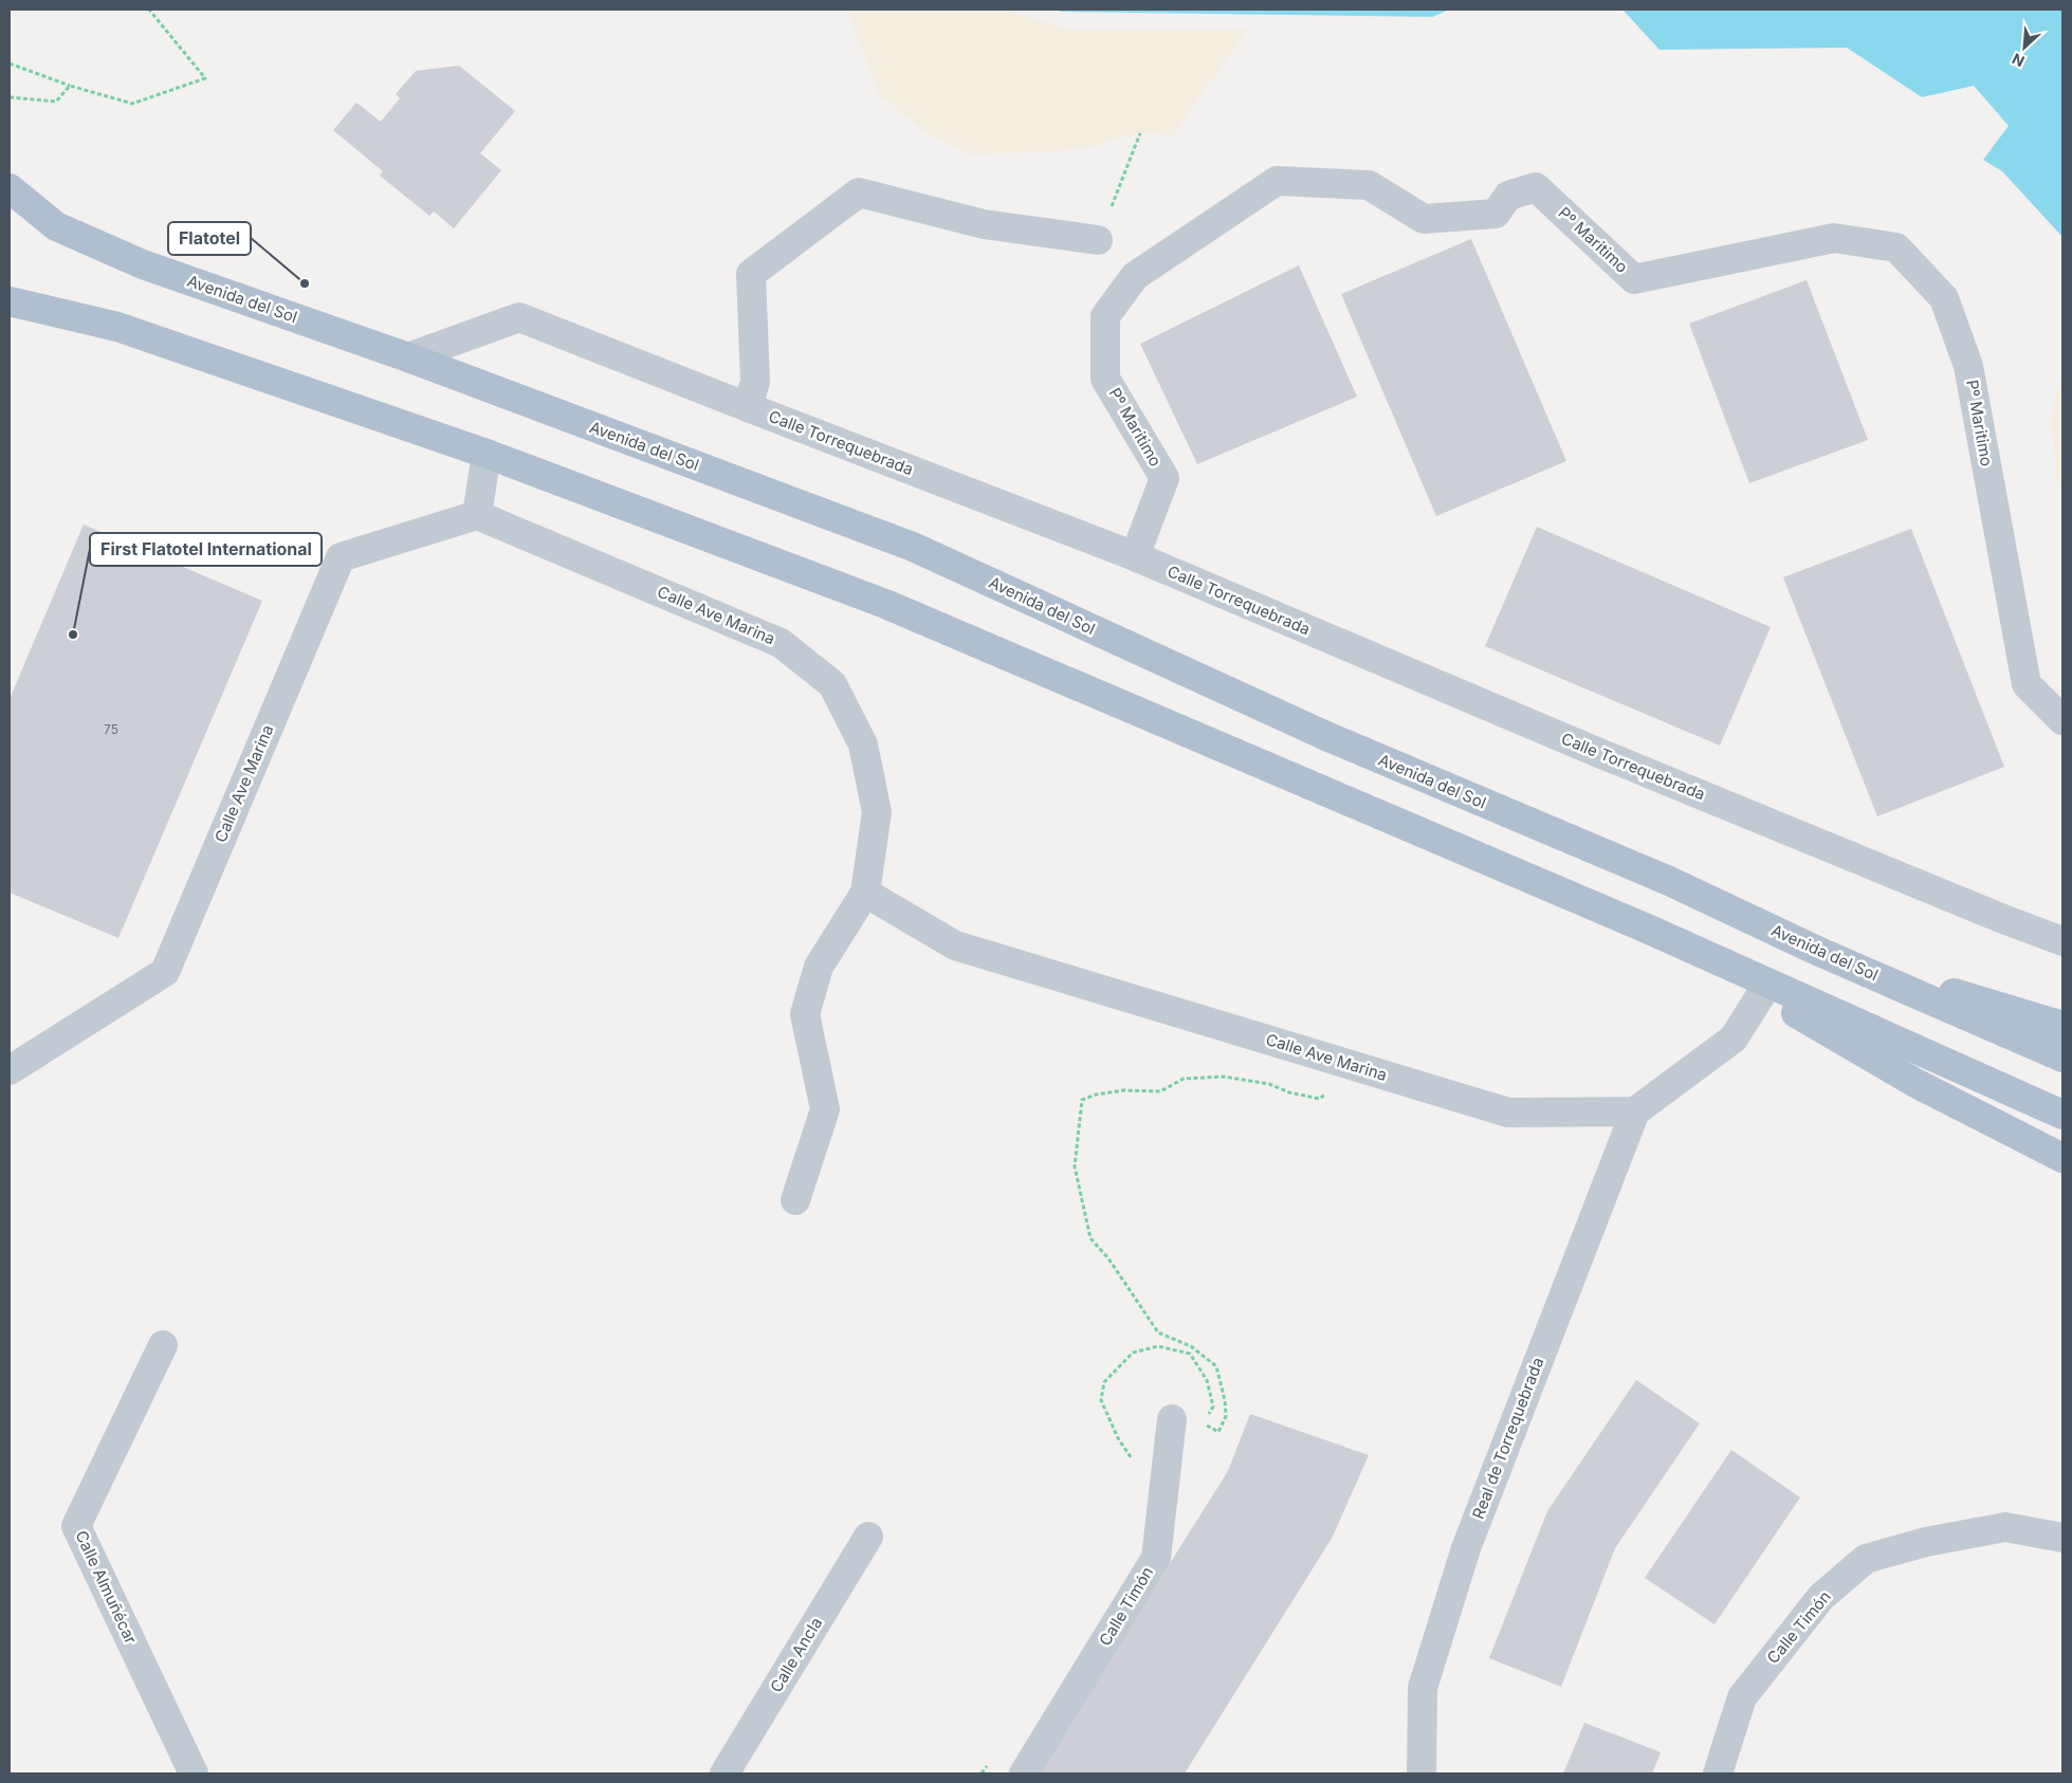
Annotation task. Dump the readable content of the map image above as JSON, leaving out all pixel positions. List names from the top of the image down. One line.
{"streets":{"main road":["Avenida del Sol"],"street":["Pº Maritimo","Calle Torrequebrada","Calle Ave Marina","Real de Torrequebrada","Calle Almuñécar","Calle Timón","Calle Ancla"]},"crossings":[["Pº Maritimo","Calle Torrequebrada"],["Avenida del Sol","Calle Torrequebrada"],["Calle Ave Marina","Real de Torrequebrada"]],"places":["Flatotel","First Flatotel International"],"house_numbers":["75"],"north":"bottom left"}
